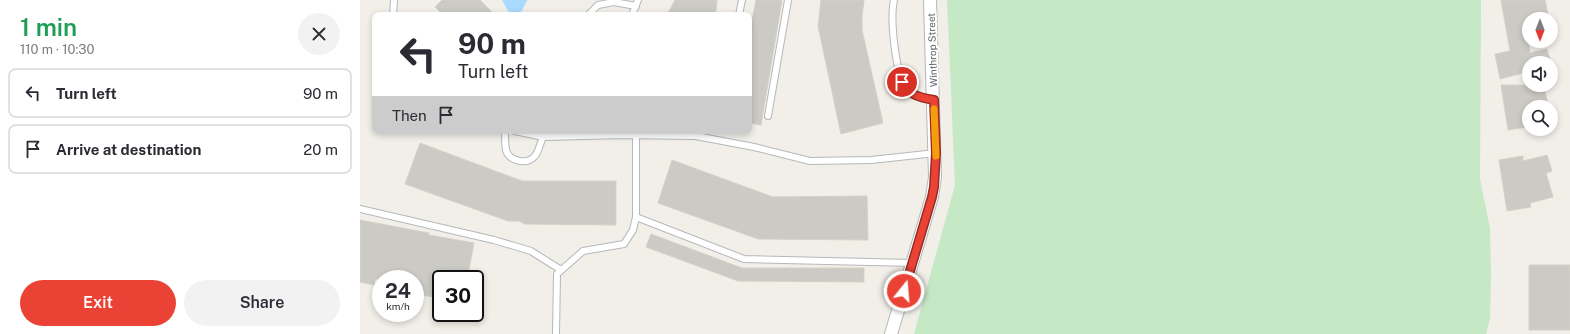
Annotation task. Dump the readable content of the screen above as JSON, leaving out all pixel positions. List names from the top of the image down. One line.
{"streets":{"street":["Winthrop Street"]},"north":"bottom","page":{"heading":["1 min","110 m · 10:30"],"turn":["90 m","Turn left"],"list":[{"name":"Turn left","value":"90 m"},{"name":"Arrive at destination","value":"20 m"}],"then":"Then","speed":"24 km/h","limit":"30","buttons":["Exit","Share"]}}
